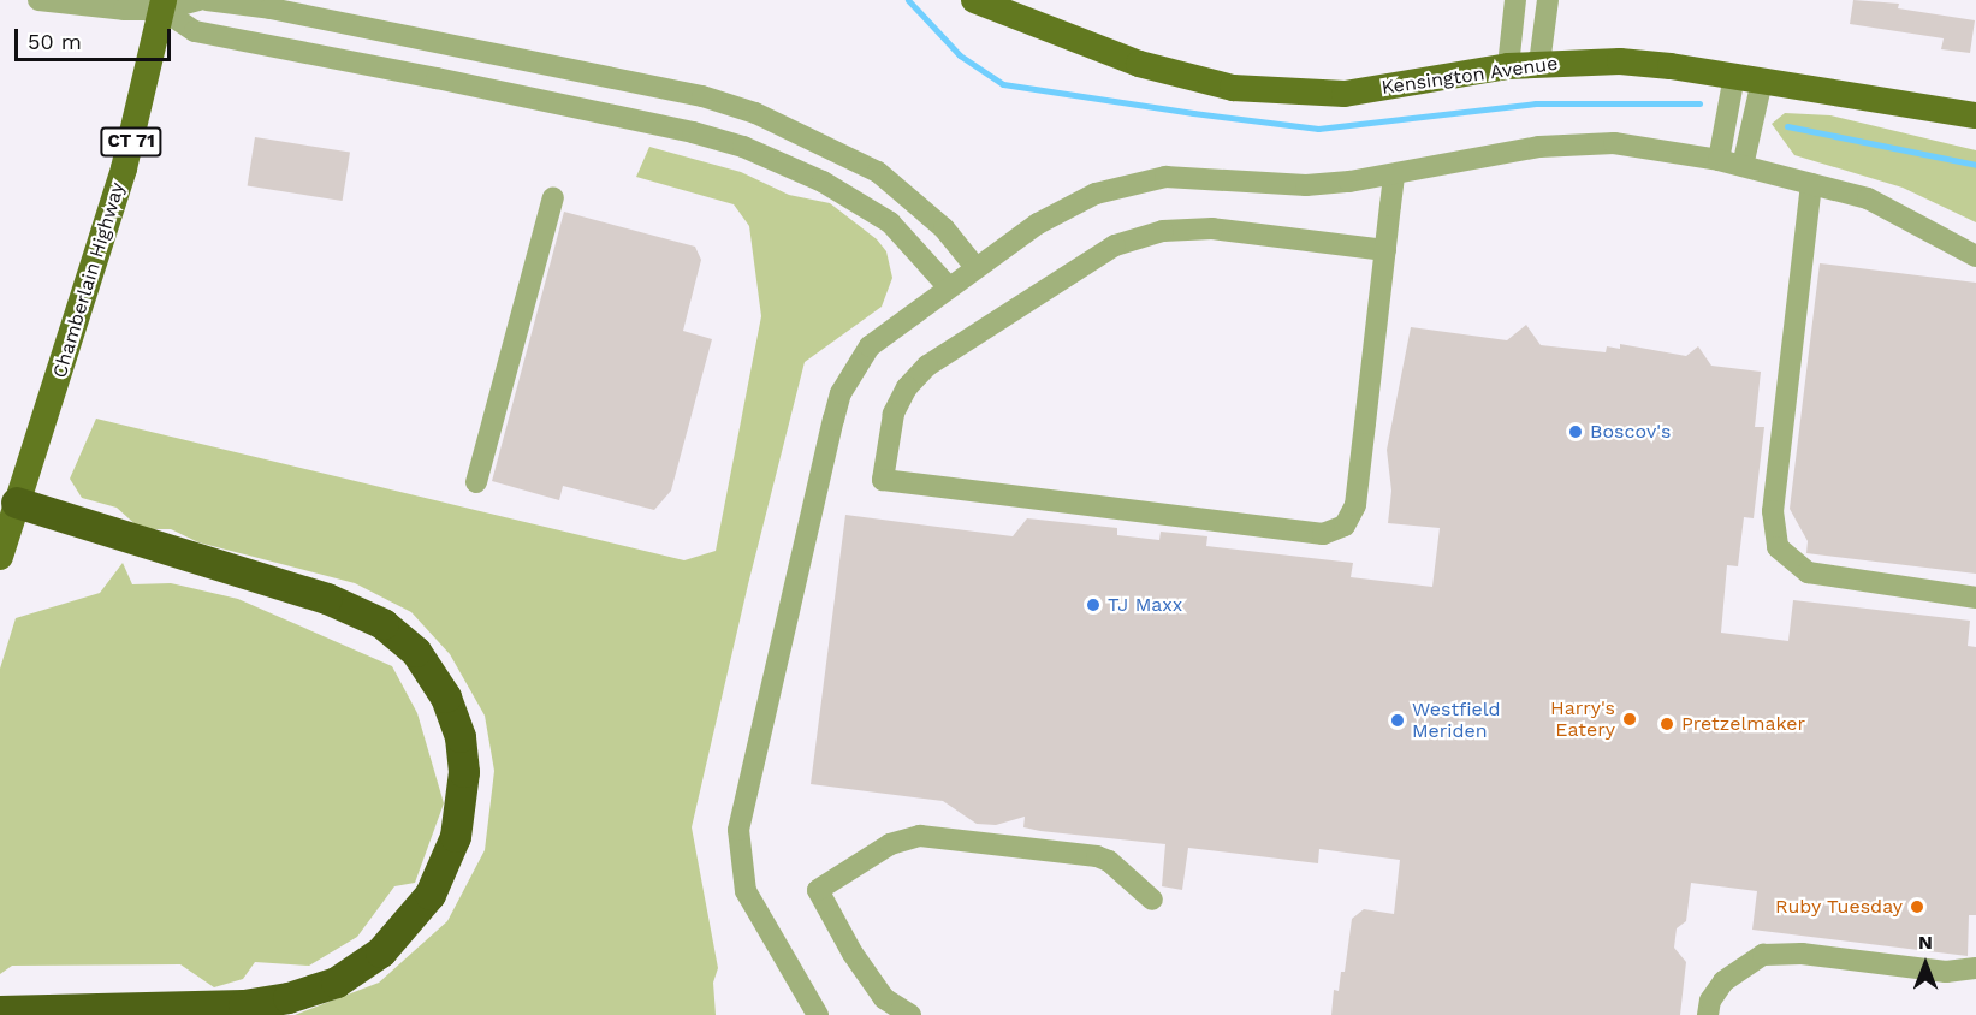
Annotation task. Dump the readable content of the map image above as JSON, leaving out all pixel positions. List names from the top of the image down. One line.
{"streets":{"main road":["Kensington Avenue","CT 71","Chamberlain Highway"]},"places":["Boscov's","TJ Maxx","Harry's Eatery","Westfield Meriden","Pretzelmaker","Ruby Tuesday"],"scale_bar":"50 m","north":"top"}
